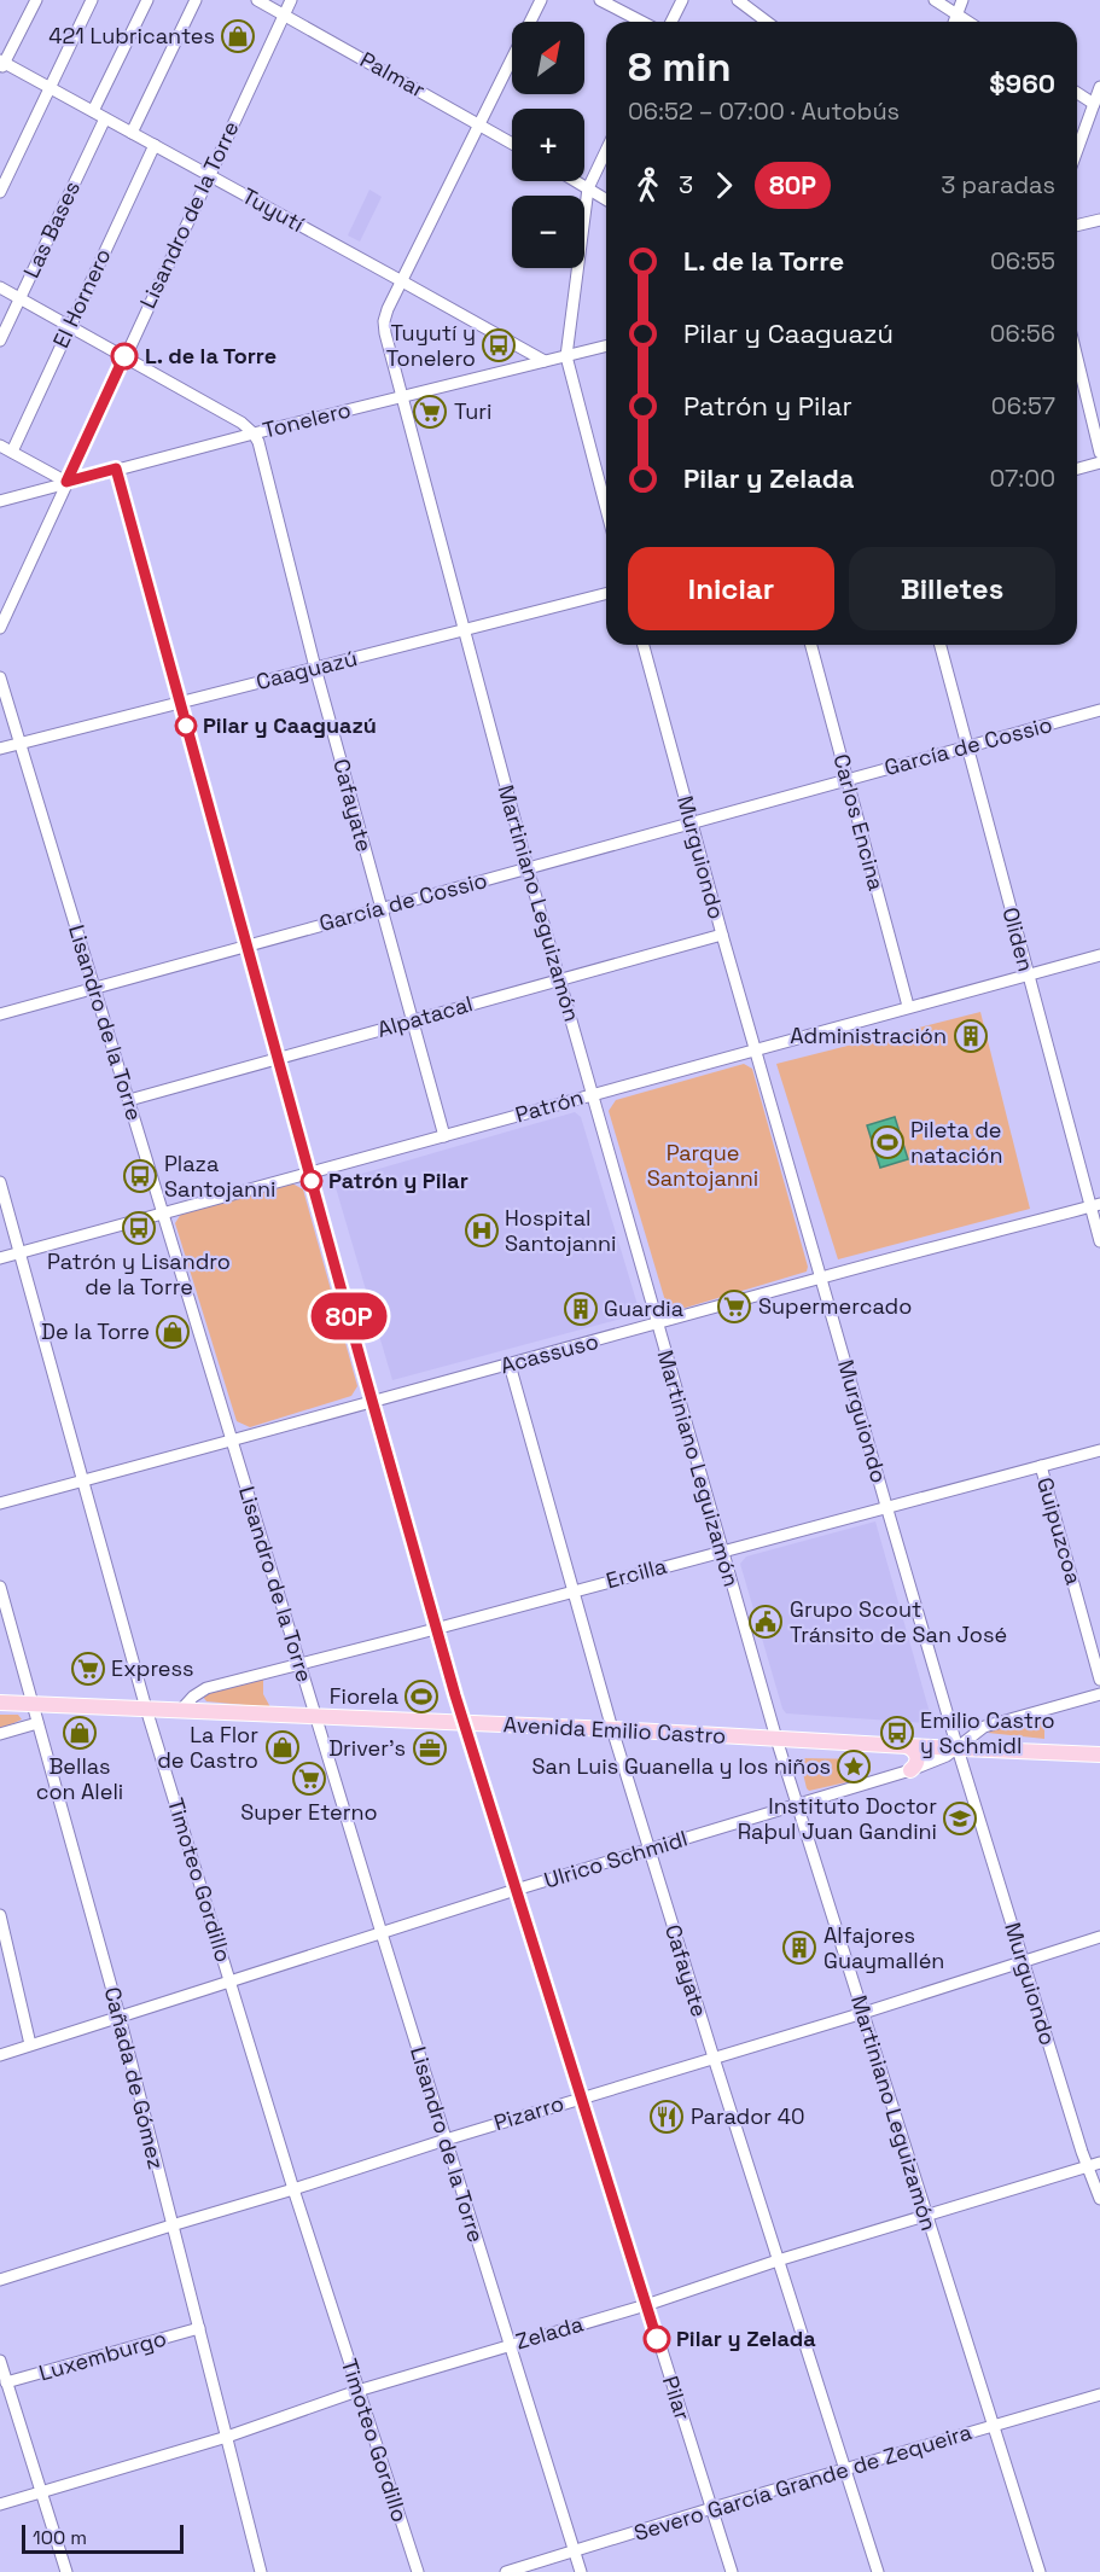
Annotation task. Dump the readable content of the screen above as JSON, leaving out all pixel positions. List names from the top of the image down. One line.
{"streets":{"main road":["Avenida Emilio Castro"],"street":["Palmar","Tuyutí","Lisandro de la Torre","Las Bases","El Hornero","Tonelero","Caaguazú","García de Cossio","Cafayate","Carlos Encina","Murguiondo","Martiniano Leguizamón","Oliden","Alpatacal","Patrón","Acassuso","Guipuzcoa","Ercilla","Ulrico Schmidl","Timoteo Gordillo","Cañada de Gómez","Pizarro","Zelada","Luxemburgo","Pilar","Severo García Grande de Zequeira"]},"crossings":[["Palmar","Lisandro de la Torre"],["Palmar","Martiniano Leguizamón"],["Tuyutí","Lisandro de la Torre"],["Tuyutí","Las Bases"],["Tuyutí","El Hornero"],["Tuyutí","Tonelero"],["Tuyutí","Martiniano Leguizamón"],["Lisandro de la Torre","Tonelero"],["Lisandro de la Torre","Caaguazú"],["Lisandro de la Torre","García de Cossio"],["Lisandro de la Torre","Alpatacal"],["Lisandro de la Torre","Patrón"],["Lisandro de la Torre","Acassuso"],["Lisandro de la Torre","Ercilla"],["Lisandro de la Torre","Avenida Emilio Castro"],["Lisandro de la Torre","Ulrico Schmidl"],["Lisandro de la Torre","Pizarro"],["Lisandro de la Torre","Zelada"],["Lisandro de la Torre","Severo García Grande de Zequeira"],["Tonelero","Cafayate"],["Tonelero","Martiniano Leguizamón"],["Tonelero","Pilar"],["Caaguazú","Cafayate"],["Caaguazú","Martiniano Leguizamón"],["Caaguazú","Pilar"],["García de Cossio","Cafayate"],["García de Cossio","Carlos Encina"],["García de Cossio","Murguiondo"],["García de Cossio","Martiniano Leguizamón"],["García de Cossio","Oliden"],["García de Cossio","Pilar"],["Cafayate","Alpatacal"],["Cafayate","Patrón"],["Cafayate","Acassuso"],["Cafayate","Ercilla"],["Cafayate","Avenida Emilio Castro"],["Cafayate","Ulrico Schmidl"],["Cafayate","Pizarro"],["Cafayate","Zelada"],["Cafayate","Severo García Grande de Zequeira"],["Carlos Encina","Patrón"],["Murguiondo","Alpatacal"],["Murguiondo","Patrón"],["Murguiondo","Acassuso"],["Murguiondo","Ercilla"],["Murguiondo","Avenida Emilio Castro"],["Murguiondo","Ulrico Schmidl"],["Murguiondo","Pizarro"],["Murguiondo","Zelada"],["Martiniano Leguizamón","Alpatacal"],["Martiniano Leguizamón","Patrón"],["Martiniano Leguizamón","Acassuso"],["Martiniano Leguizamón","Ercilla"],["Martiniano Leguizamón","Avenida Emilio Castro"],["Martiniano Leguizamón","Ulrico Schmidl"],["Martiniano Leguizamón","Pizarro"],["Martiniano Leguizamón","Zelada"],["Martiniano Leguizamón","Severo García Grande de Zequeira"],["Oliden","Patrón"],["Oliden","Acassuso"],["Alpatacal","Pilar"],["Patrón","Timoteo Gordillo"],["Patrón","Pilar"],["Acassuso","Timoteo Gordillo"],["Acassuso","Pilar"],["Guipuzcoa","Ercilla"],["Ercilla","Avenida Emilio Castro"],["Ercilla","Pilar"],["Avenida Emilio Castro","Ulrico Schmidl"],["Avenida Emilio Castro","Timoteo Gordillo"],["Avenida Emilio Castro","Cañada de Gómez"],["Avenida Emilio Castro","Pilar"],["Ulrico Schmidl","Timoteo Gordillo"],["Ulrico Schmidl","Cañada de Gómez"],["Ulrico Schmidl","Pilar"],["Timoteo Gordillo","Pizarro"],["Timoteo Gordillo","Zelada"],["Cañada de Gómez","Pizarro"],["Cañada de Gómez","Zelada"],["Cañada de Gómez","Luxemburgo"],["Pizarro","Pilar"],["Zelada","Pilar"],["Pilar","Severo García Grande de Zequeira"]],"parks":["Parque Santojanni"],"places":{"shop":["421 Lubricantes","De la Torre","Bellas con Aleli","La Flor de Castro"],"bus stop":["Tuyutí y Tonelero","Plaza Santojanni","Patrón y Lisandro de la Torre","Emilio Castro y Schmidl"],"other":["L. de la Torre","Pilar y Caaguazú","Patrón y Pilar","Pilar y Zelada"],"supermarket":["Turi","Supermercado","Express","Super Eterno"],"building":["Administración","Guardia","Alfajores Guaymallén"],"sports":["Pileta de natación","Fiorela"],"hospital":["Hospital Santojanni"],"public building":["Grupo Scout Tránsito de San José"],"office":["Driver's"],"place":["San Luis Guanella y los niños"],"school or university":["Instituto Doctor Raþul Juan Gandini"],"restaurant":["Parador 40"]},"lines":["bus line 80P"],"scale_bar":"100 m","north":"top right","page":{"on_map":"80P","map_buttons":["+","−"],"heading":["8 min","06:52 – 07:00 · Autobús","$960"],"legs":["3","80P","3 paradas"],"list":[{"name":"L. de la Torre","value":"06:55"},{"name":"Pilar y Caaguazú","value":"06:56"},{"name":"Patrón y Pilar","value":"06:57"},{"name":"Pilar y Zelada","value":"07:00"}],"buttons":["Iniciar","Billetes"],"scale":"100 m"}}
